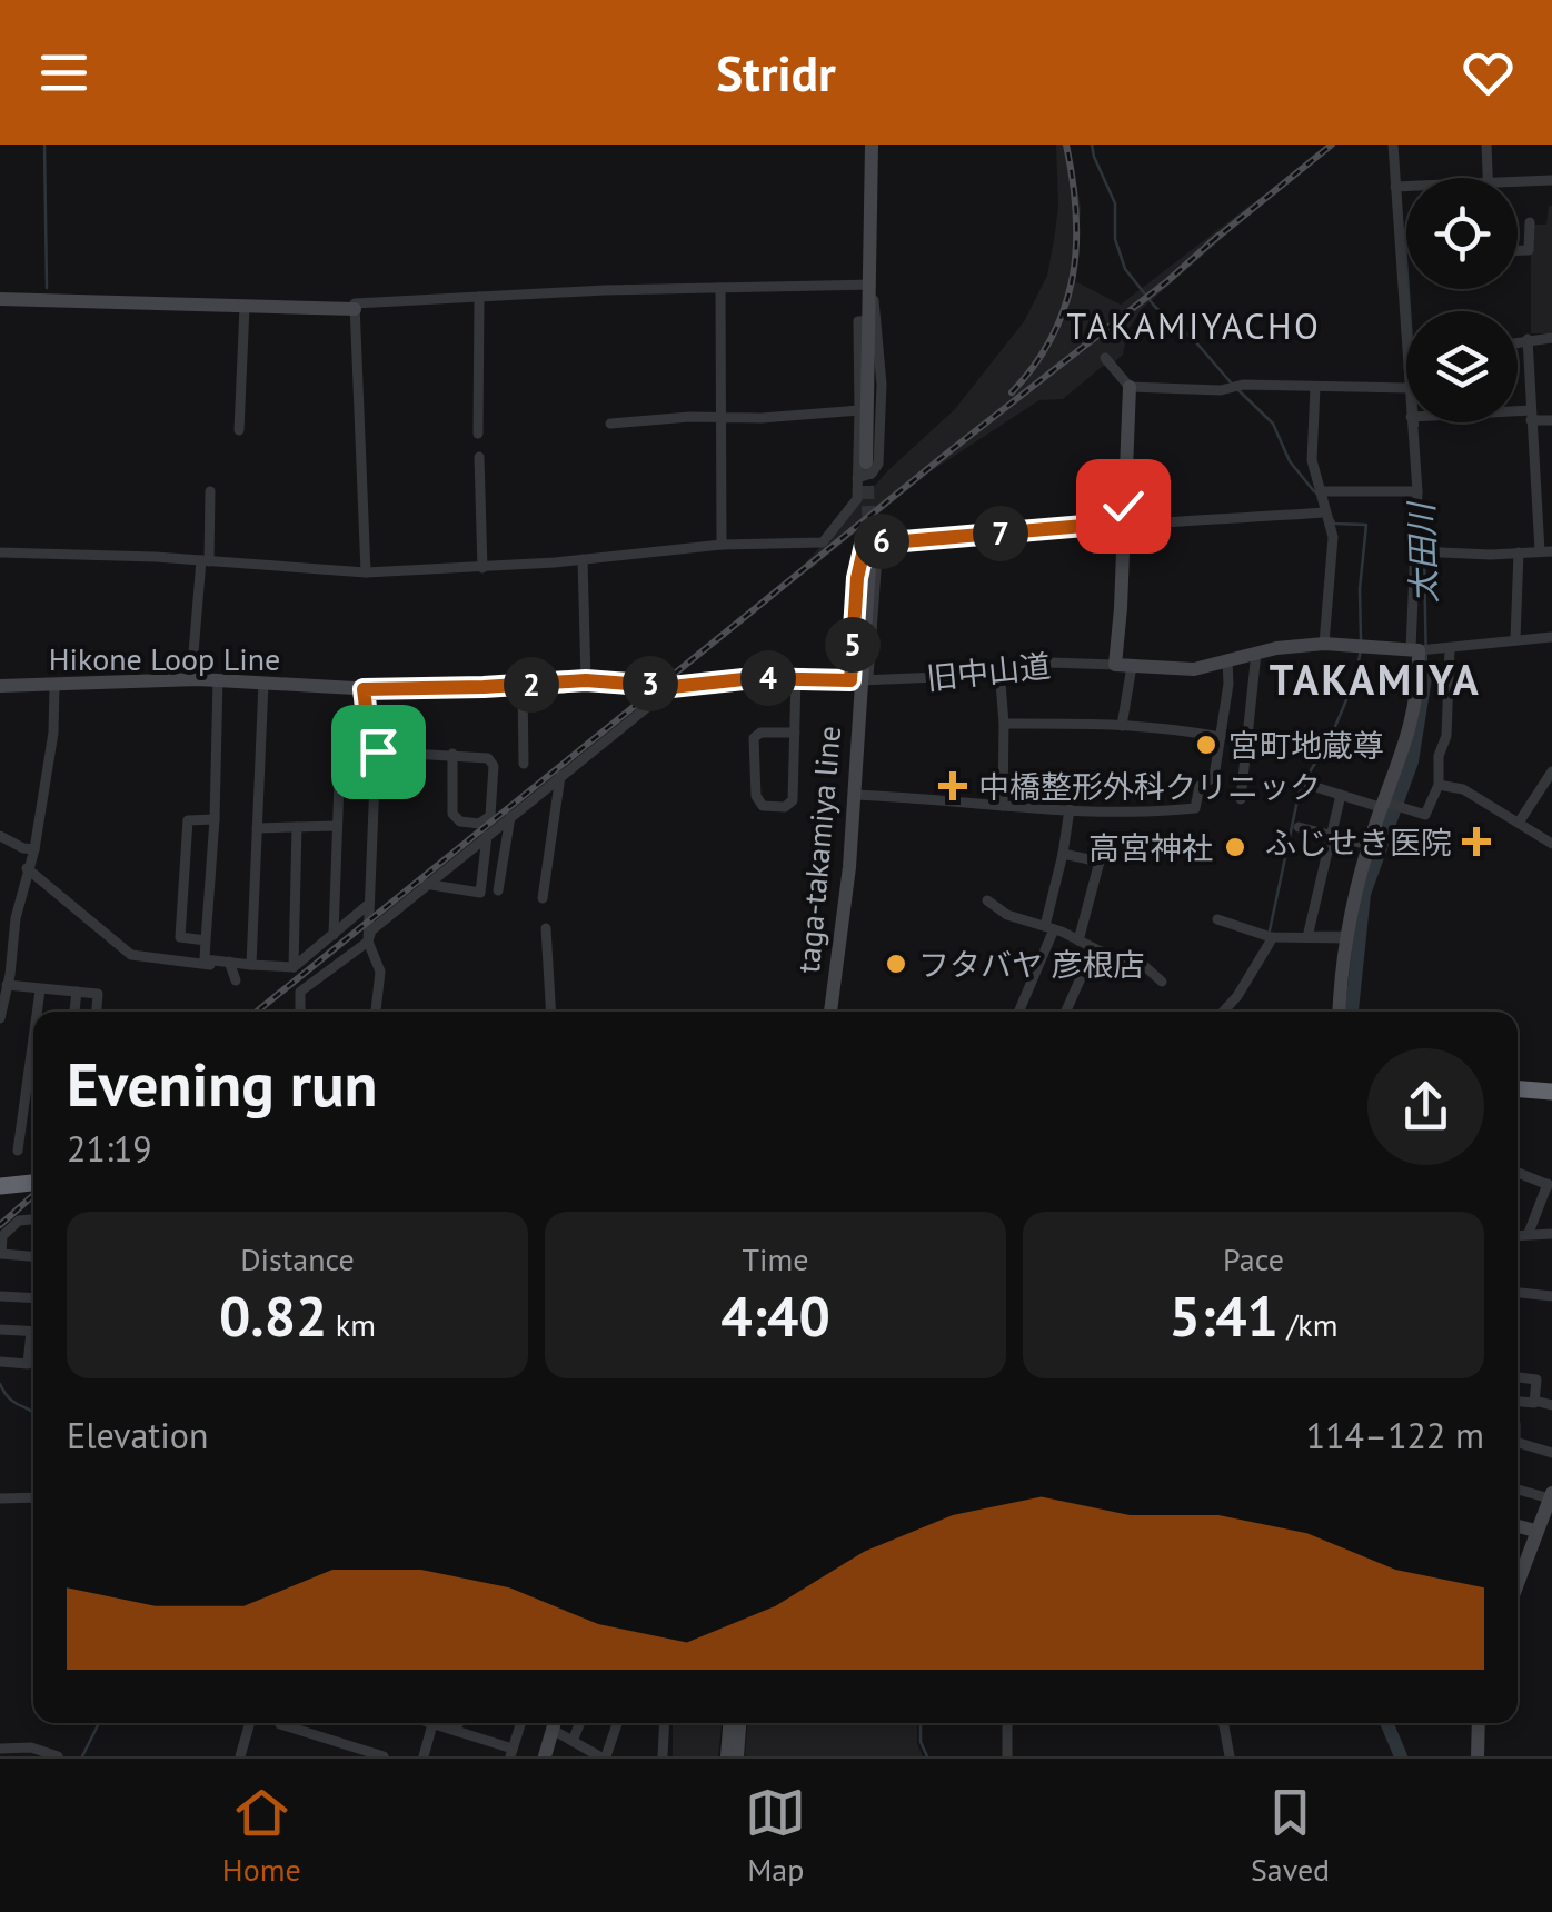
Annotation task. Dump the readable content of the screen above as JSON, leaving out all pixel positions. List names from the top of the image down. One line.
{"streets":{"main road":["Hikone Loop Line","taga-takamiya line"],"street":["旧中山道"]},"crossings":[["Hikone Loop Line","旧中山道"],["Hikone Loop Line","taga-takamiya line"],["旧中山道","taga-takamiya line"]],"districts":["TAKAMIYACHO","TAKAMIYA"],"water":["太田川"],"places":{"other":["宮町地蔵尊","高宮神社","フタバヤ 彦根店"],"health":["中橋整形外科クリニック","ふじせき医院"]},"page":{"header":"Stridr","pins":["7","6","5","4","3","2"],"heading":["Evening run","21:19"],"stats":[["Distance","0.82 km"],["Time","4:40"],["Pace","5:41 /km"]],"chart":["Elevation","114–122 m"],"tabs":["Home","Map","Saved"]}}
